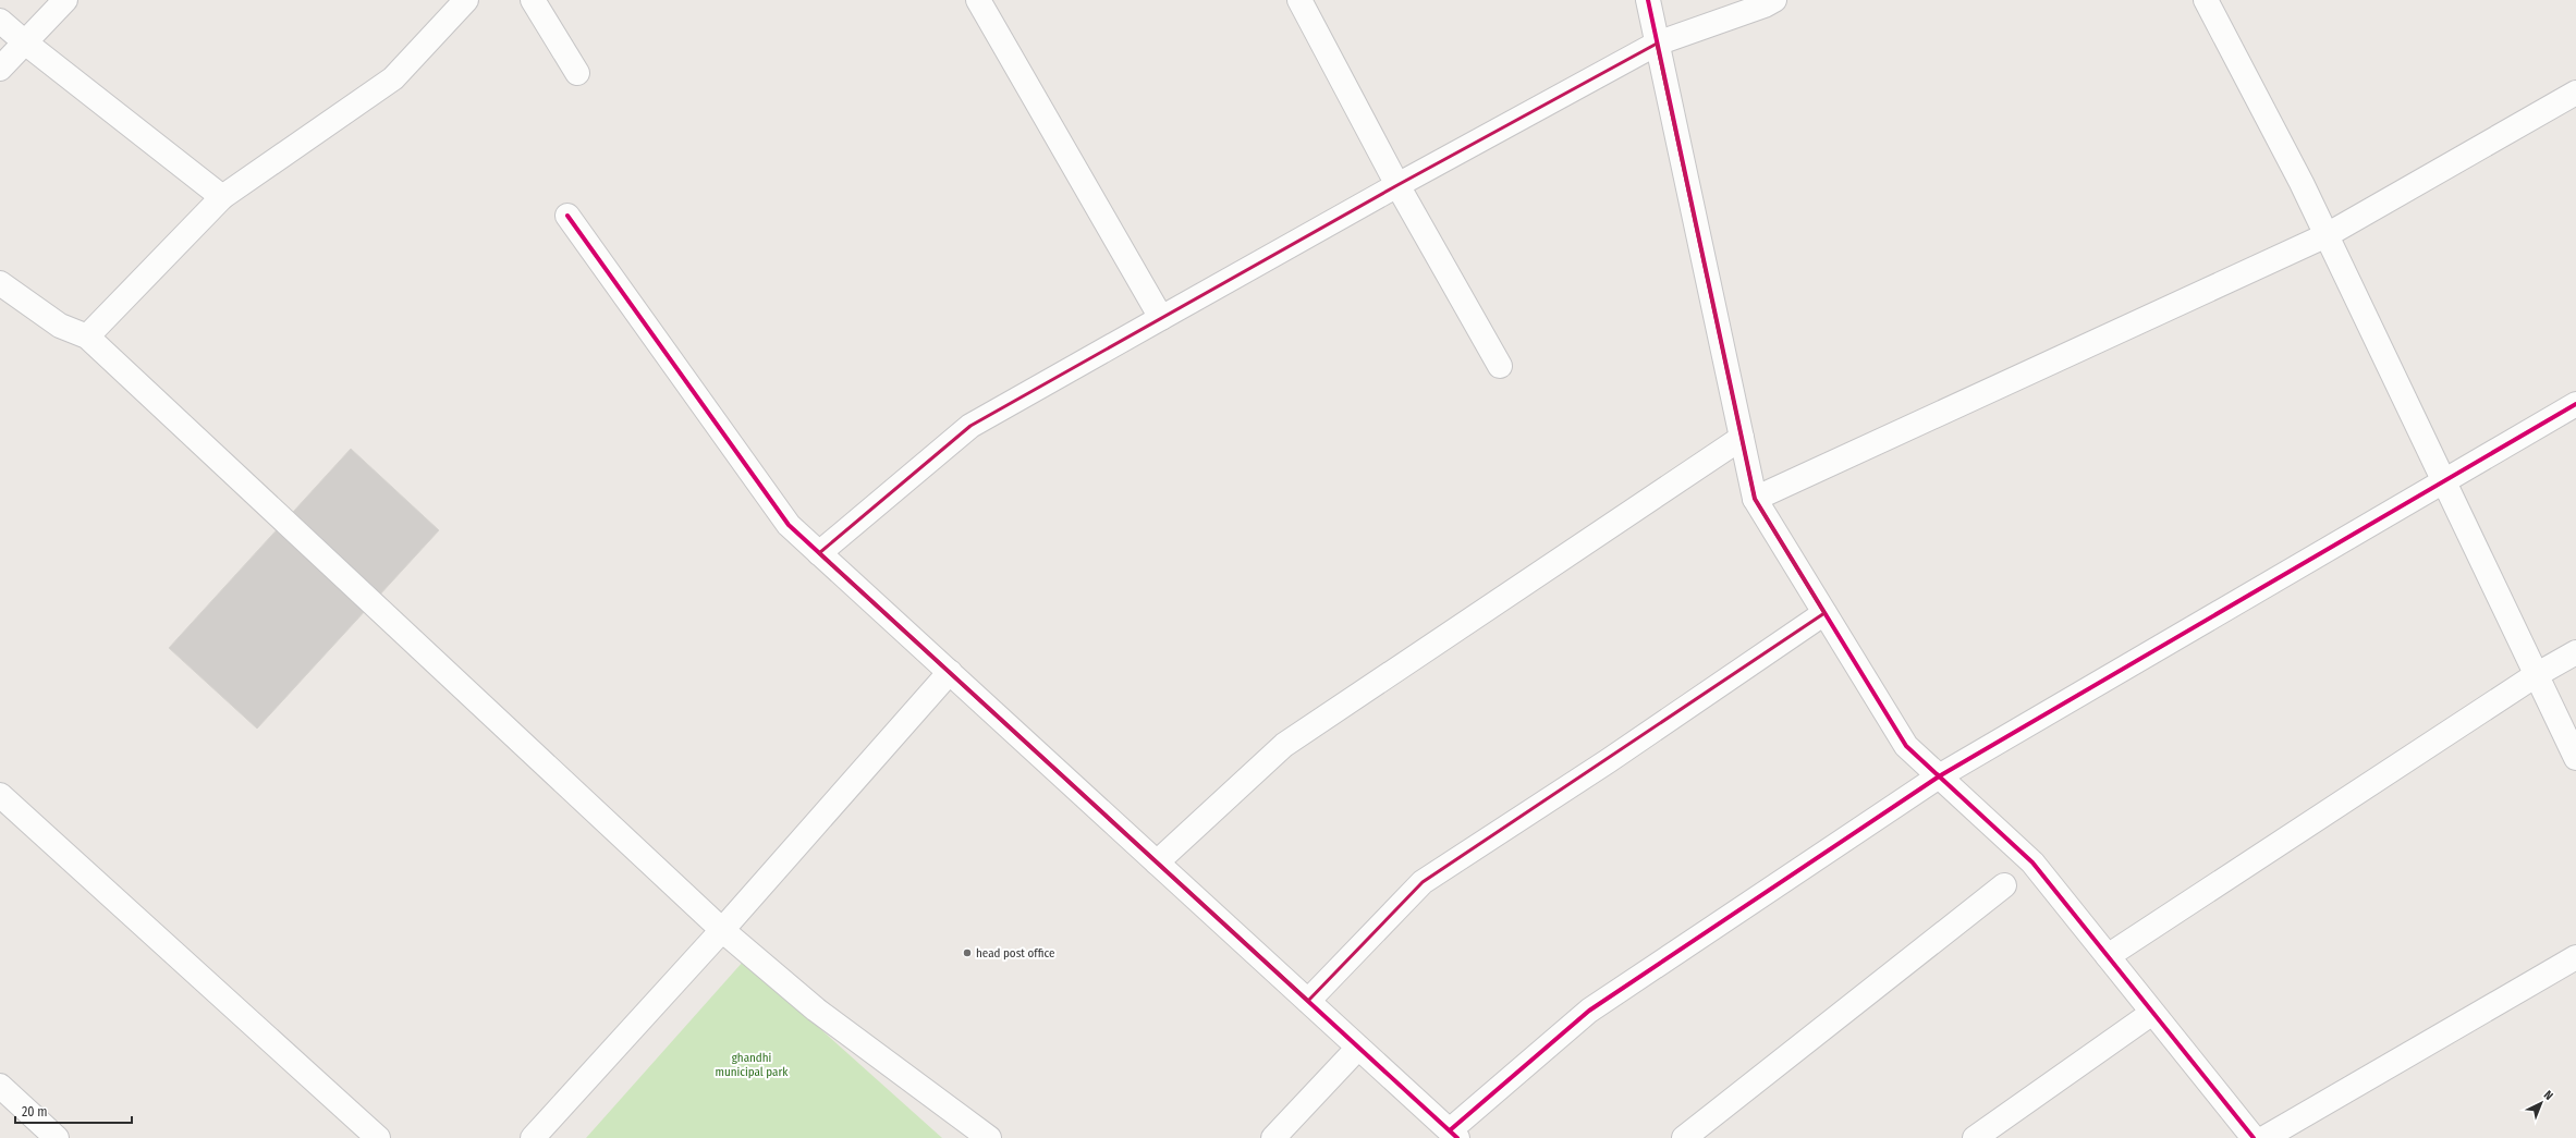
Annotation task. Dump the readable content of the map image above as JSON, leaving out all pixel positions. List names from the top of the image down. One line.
{"parks":["ghandhi municipal park"],"places":["head post office"],"scale_bar":"20 m","north":"top right"}
